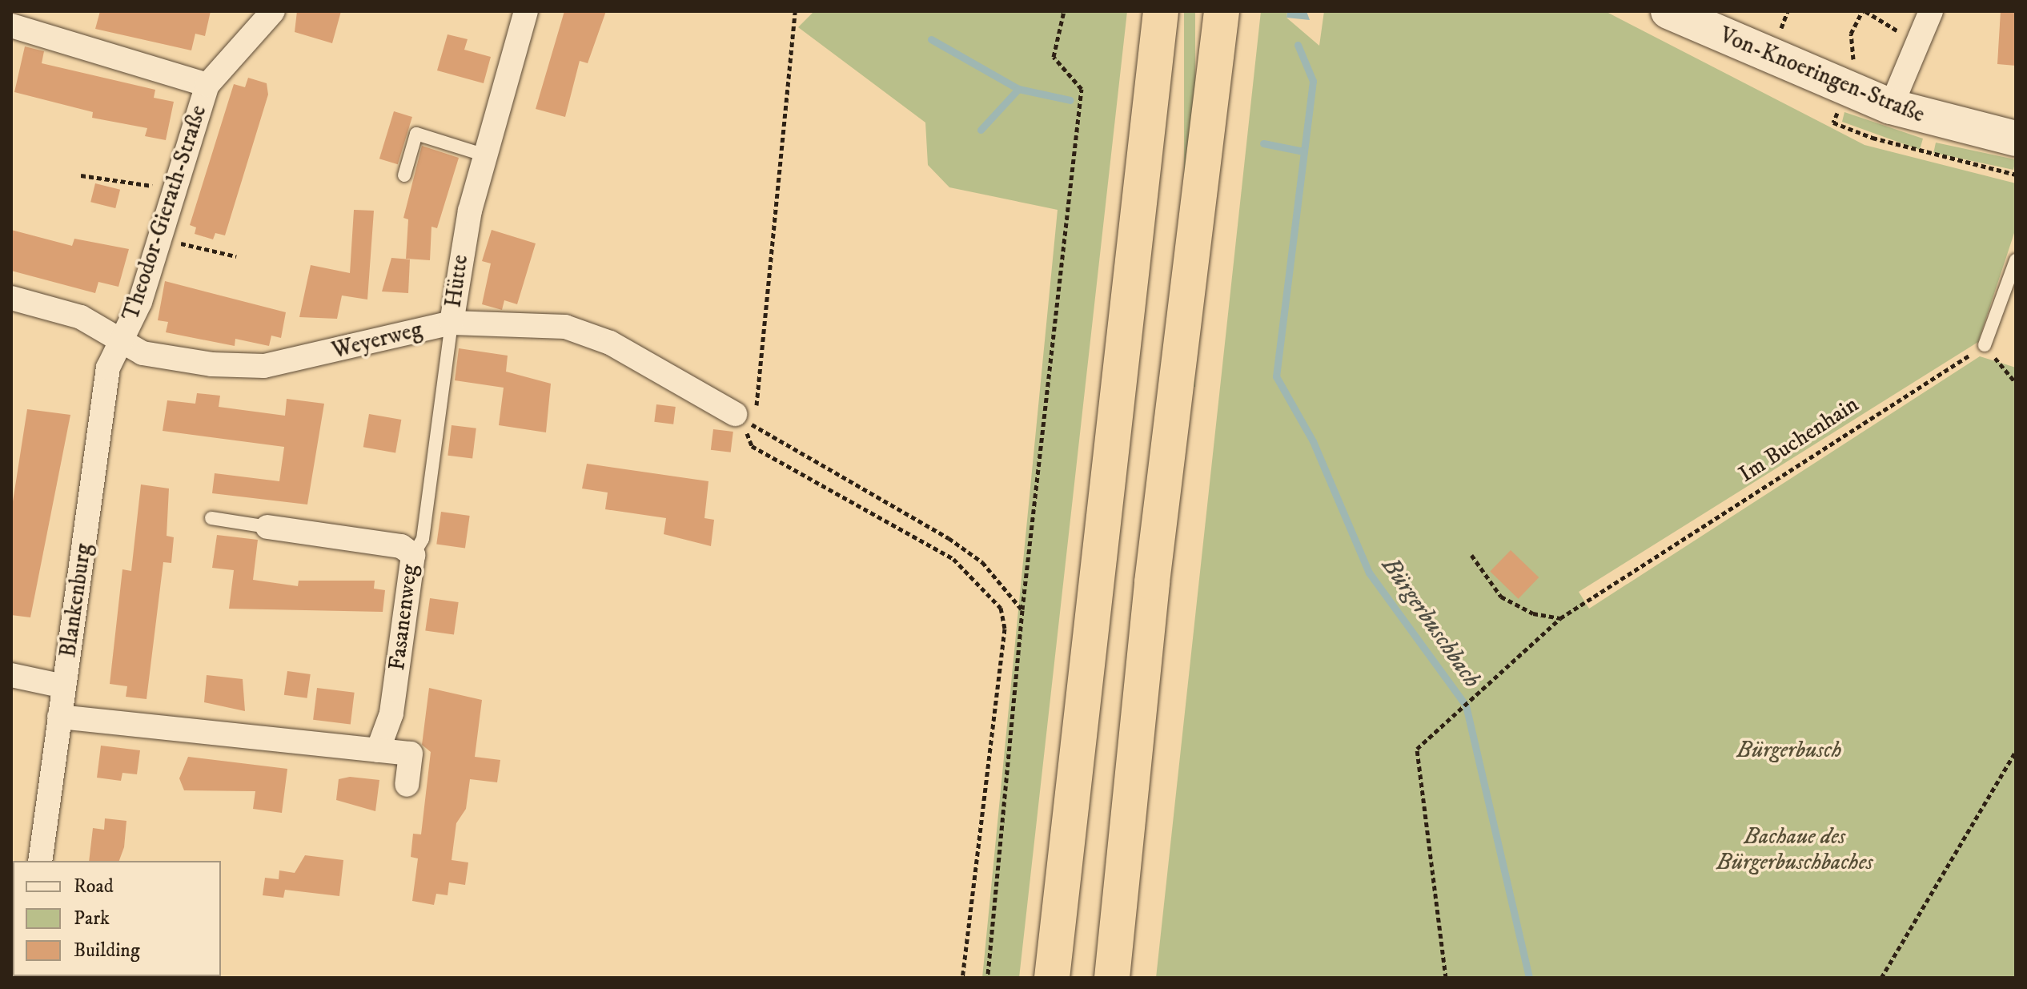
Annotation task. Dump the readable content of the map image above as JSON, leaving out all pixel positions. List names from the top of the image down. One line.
{"streets":{"main road":["Von-Knoeringen-Straße"],"street":["Theodor-Gierath-Straße","Hütte","Weyerweg","Blankenburg","Fasanenweg"],"path":["Im Buchenhain"]},"crossings":[["Theodor-Gierath-Straße","Weyerweg"],["Theodor-Gierath-Straße","Blankenburg"],["Hütte","Weyerweg"],["Hütte","Fasanenweg"],["Weyerweg","Blankenburg"]],"water":["Bürgerbuschbach"],"parks":["Bürgerbusch","Bachaue des Bürgerbuschbaches"],"legend":["Road","Park","Building"]}
